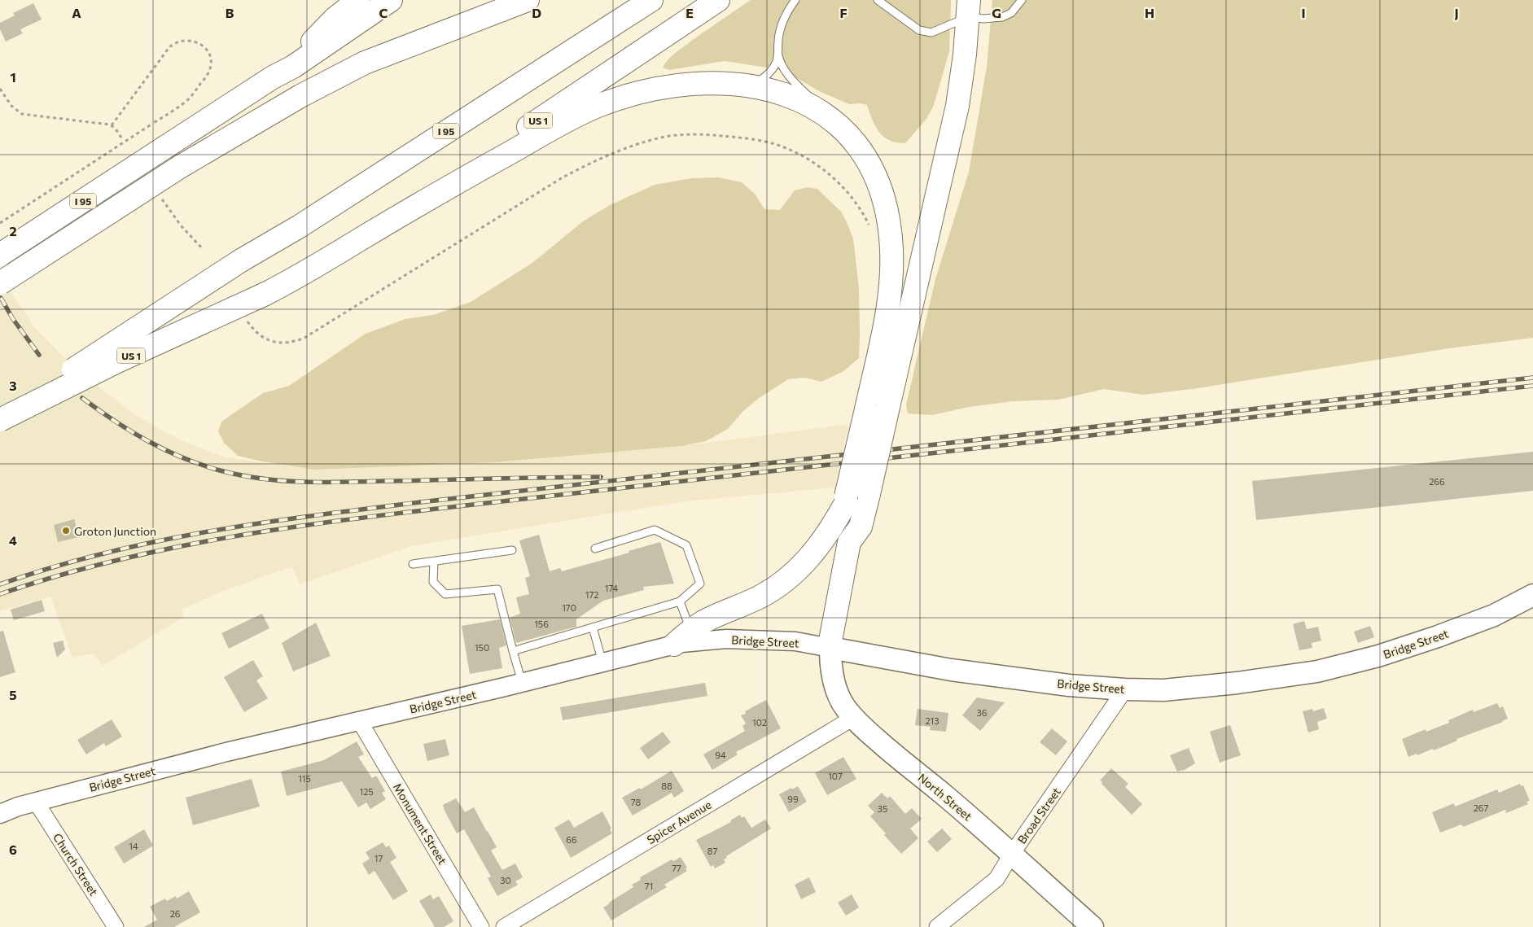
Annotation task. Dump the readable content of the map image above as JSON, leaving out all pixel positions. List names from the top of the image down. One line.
{"streets":{"highway":["US 1","I 95"],"main road":["Bridge Street","North Street"],"street":["Broad Street","Spicer Avenue","Monument Street","Church Street"]},"crossings":[["Bridge Street","North Street"],["Bridge Street","Broad Street"],["Bridge Street","Monument Street"],["Bridge Street","Church Street"],["North Street","Broad Street"],["North Street","Spicer Avenue"]],"places":["Groton Junction"],"house_numbers":["266","174","172","170","156","150","36","213","102","94","107","115","88","125","99","78","267","35","66","14","87","17","77","30","71","26"],"grid":{"columns":["A","B","C","D","E","F","G","H","I","J"],"rows":["1","2","3","4","5","6"]}}
